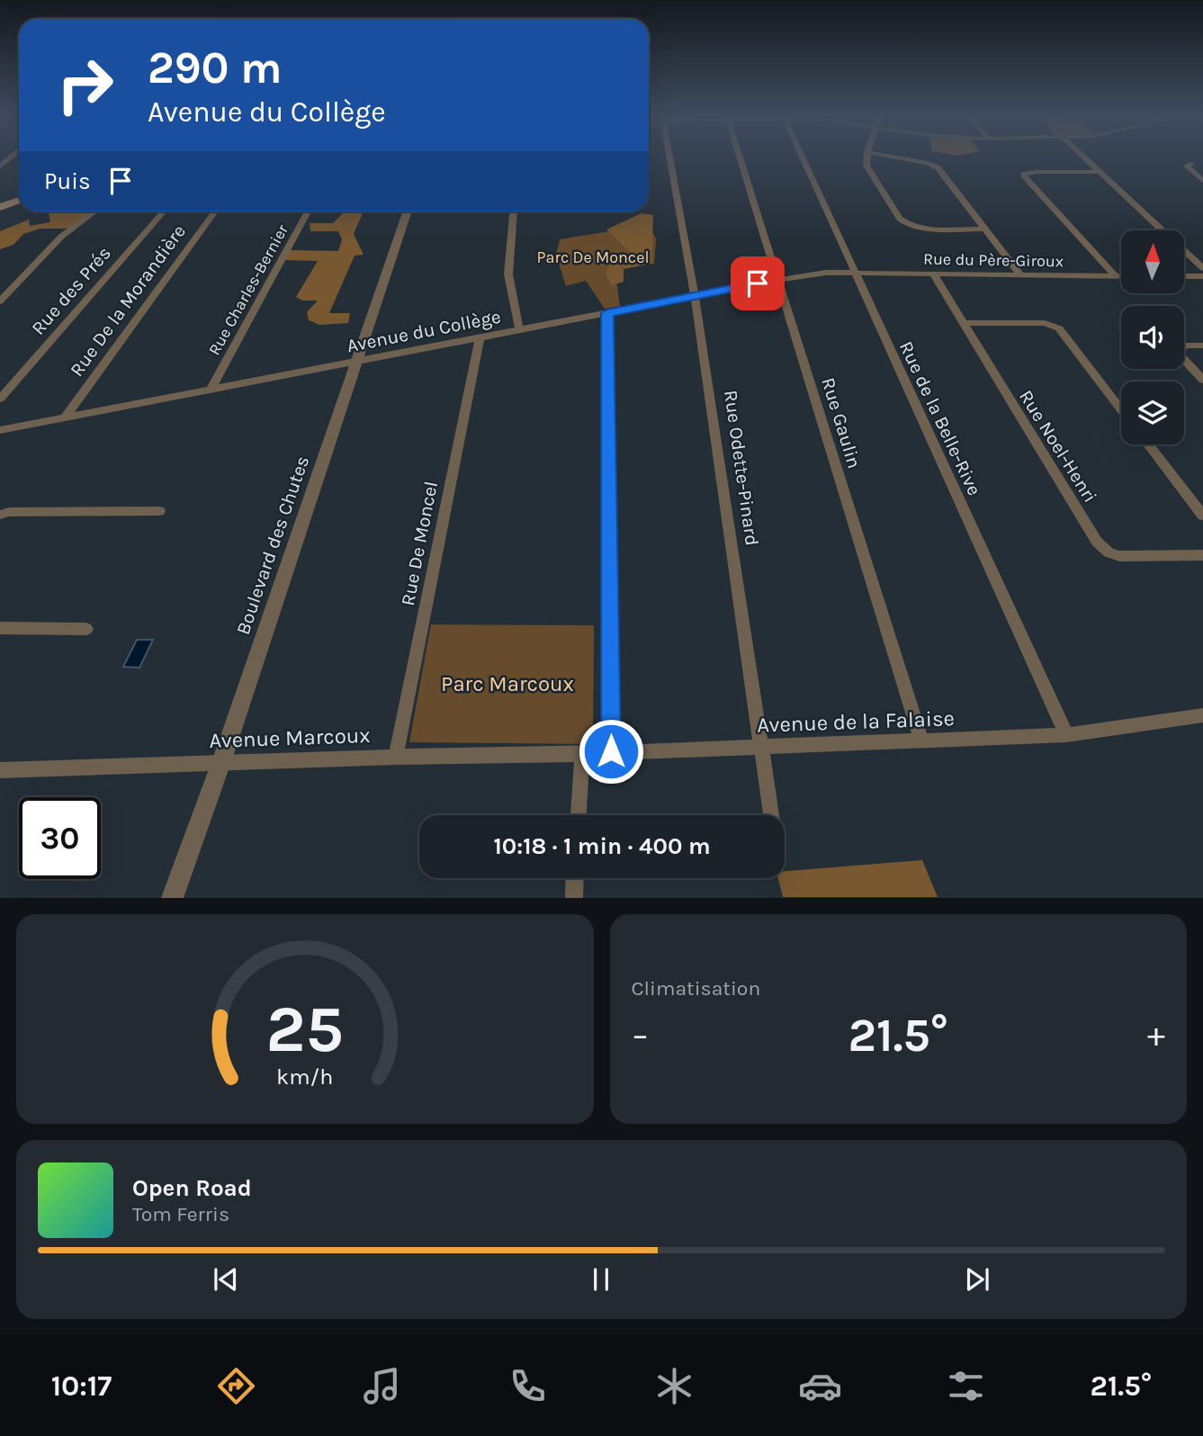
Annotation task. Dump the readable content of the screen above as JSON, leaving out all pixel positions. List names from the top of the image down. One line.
{"streets":{"street":["Rue du Père-Giroux","Rue Charles-Bernier","Rue des Prés","Rue De la Morandière","Avenue du Collège","Rue de la Belle-Rive","Rue Gaulin","Rue Noel-Henri","Rue Odette-Pinard","Rue De Moncel","Boulevard des Chutes","Avenue de la Falaise","Avenue Marcoux"]},"crossings":[["Rue du Père-Giroux","Avenue du Collège"],["Rue du Père-Giroux","Rue de la Belle-Rive"],["Rue du Père-Giroux","Rue Noel-Henri"],["Rue Charles-Bernier","Avenue du Collège"],["Rue De la Morandière","Avenue du Collège"],["Avenue du Collège","Rue de la Belle-Rive"],["Avenue du Collège","Rue Gaulin"],["Avenue du Collège","Rue Odette-Pinard"],["Avenue du Collège","Rue De Moncel"],["Avenue du Collège","Boulevard des Chutes"],["Rue de la Belle-Rive","Avenue de la Falaise"],["Rue Gaulin","Avenue de la Falaise"],["Rue Odette-Pinard","Avenue de la Falaise"],["Rue De Moncel","Avenue Marcoux"],["Boulevard des Chutes","Avenue Marcoux"],["Avenue de la Falaise","Avenue Marcoux"]],"parks":["Parc De Moncel","Parc Marcoux"],"north":"top","page":{"turn":["290 m","Avenue du Collège"],"then":"Puis","limit":"30","trip":"10:18 · 1 min · 400 m","tile":"Climatisation","heat":["−","21.5°","+"],"song":["Open Road","Tom Ferris"],"tabs":["10:17","21.5°"],"gauge":["25","km/h"]}}
